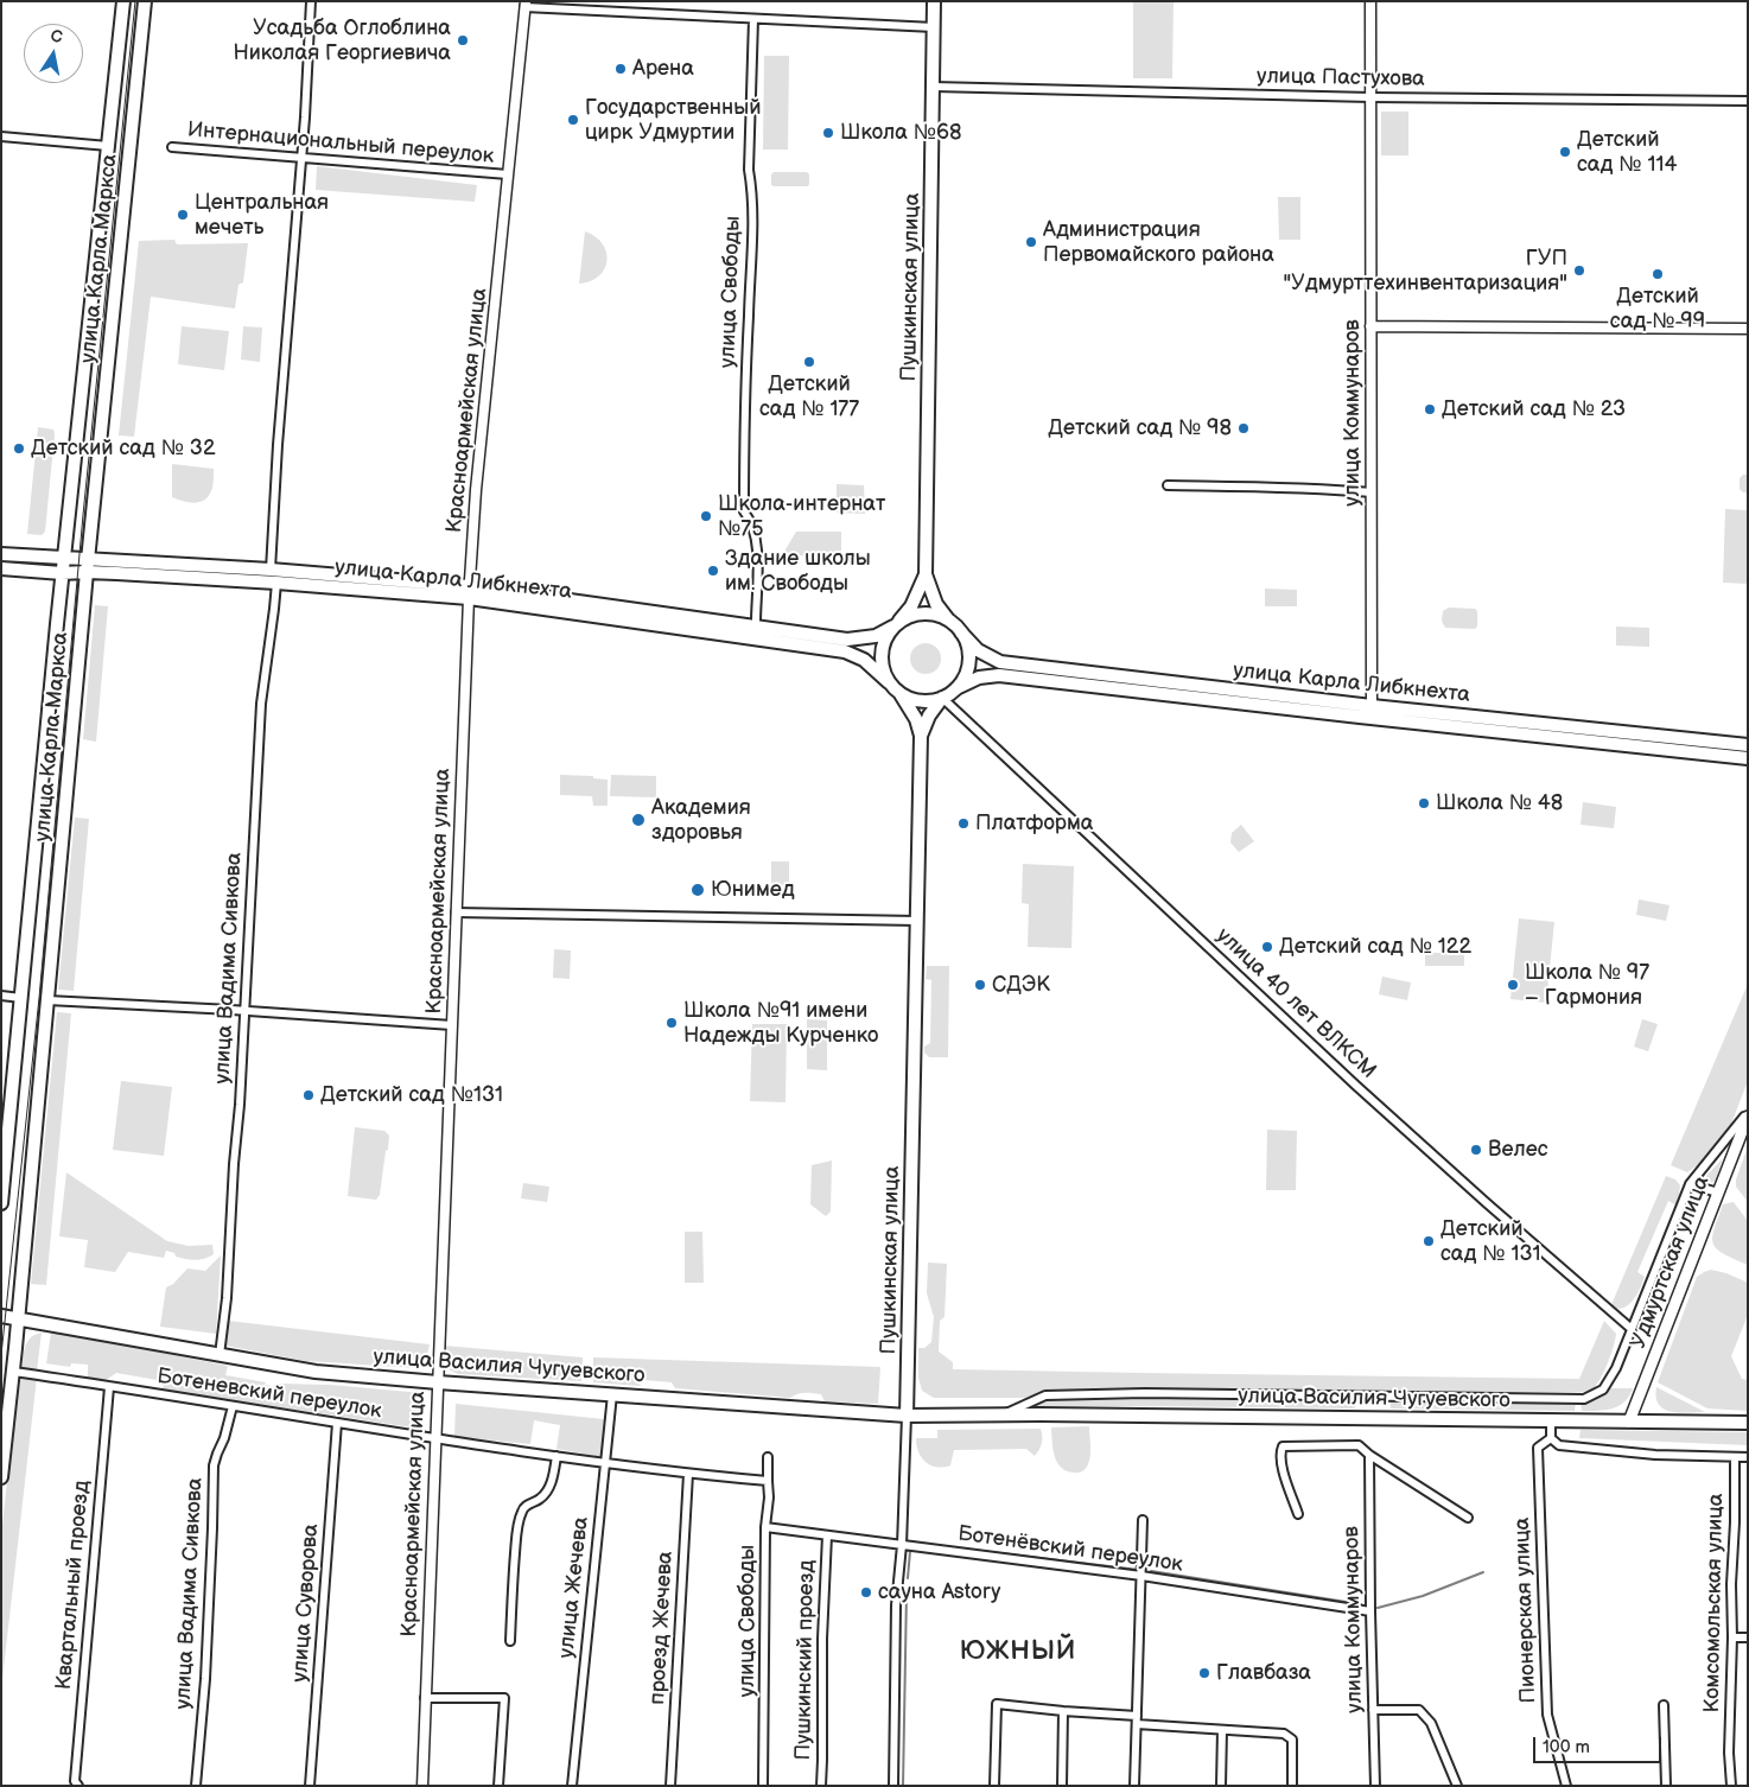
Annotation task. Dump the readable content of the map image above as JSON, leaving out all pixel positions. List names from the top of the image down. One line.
{"streets":{"main road":["улица Карла Маркса","Пушкинская улица","улица Карла Либкнехта","Удмуртская улица","улица Василия Чугуевского"],"street":["улица Пастухова","Интернациональный переулок","улица Свободы","Красноармейская улица","улица Коммунаров","улица Вадима Сивкова","улица 40 лет ВЛКСМ","Ботеневский переулок","Ботенёвский переулок","Квартальный проезд","улица Жечева","улица Суворова","Комсомольская улица","Пионерская улица","проезд Жечева","Пушкинский проезд"]},"crossings":[["улица Пастухова","Пушкинская улица"],["улица Пастухова","улица Коммунаров"],["Интернациональный переулок","Красноармейская улица"],["улица Карла Маркса","улица Карла Либкнехта"],["улица Карла Маркса","улица Василия Чугуевского"],["улица Карла Маркса","Ботеневский переулок"],["Пушкинская улица","улица Карла Либкнехта"],["Пушкинская улица","улица 40 лет ВЛКСМ"],["Пушкинская улица","улица Василия Чугуевского"],["Пушкинская улица","Ботенёвский переулок"],["улица Свободы","улица Карла Либкнехта"],["улица Свободы","Ботеневский переулок"],["улица Свободы","Ботенёвский переулок"],["Красноармейская улица","улица Карла Либкнехта"],["Красноармейская улица","улица Василия Чугуевского"],["Красноармейская улица","Ботеневский переулок"],["улица Коммунаров","улица Карла Либкнехта"],["улица Коммунаров","Ботенёвский переулок"],["улица Карла Либкнехта","улица Вадима Сивкова"],["улица Карла Либкнехта","улица 40 лет ВЛКСМ"],["улица Вадима Сивкова","улица Василия Чугуевского"],["улица Вадима Сивкова","Ботеневский переулок"],["улица 40 лет ВЛКСМ","Удмуртская улица"],["Удмуртская улица","улица Василия Чугуевского"],["улица Василия Чугуевского","улица Жечева"],["Ботеневский переулок","Квартальный проезд"],["Ботеневский переулок","улица Жечева"],["Ботеневский переулок","улица Суворова"],["Ботеневский переулок","проезд Жечева"],["Ботенёвский переулок","Пушкинский проезд"]],"districts":["ЮЖНЫЙ"],"places":["Усадьба Оглоблина Николая Георгиевича","Арена","Государственный цирк Удмуртии","Школа №68","Детский сад № 114","Центральная мечеть","Администрация Первомайского района","ГУП \"Удмурттехинвентаризация\"","Детский сад № 99","Детский сад № 177","Детский сад № 23","Детский сад № 98","Детский сад № 32","Школа-интернат №75","Здание школы им. Свободы","Школа № 48","Академия здоровья","Платформа","Юнимед","Детский сад № 122","СДЭК","Школа № 97 – Гармония","Школа №91 имени Надежды Курченко","Детский сад №131","Велес","Детский сад № 131","сауна Astory","Главбаза"],"scale_bar":"100 m","north":"top"}
